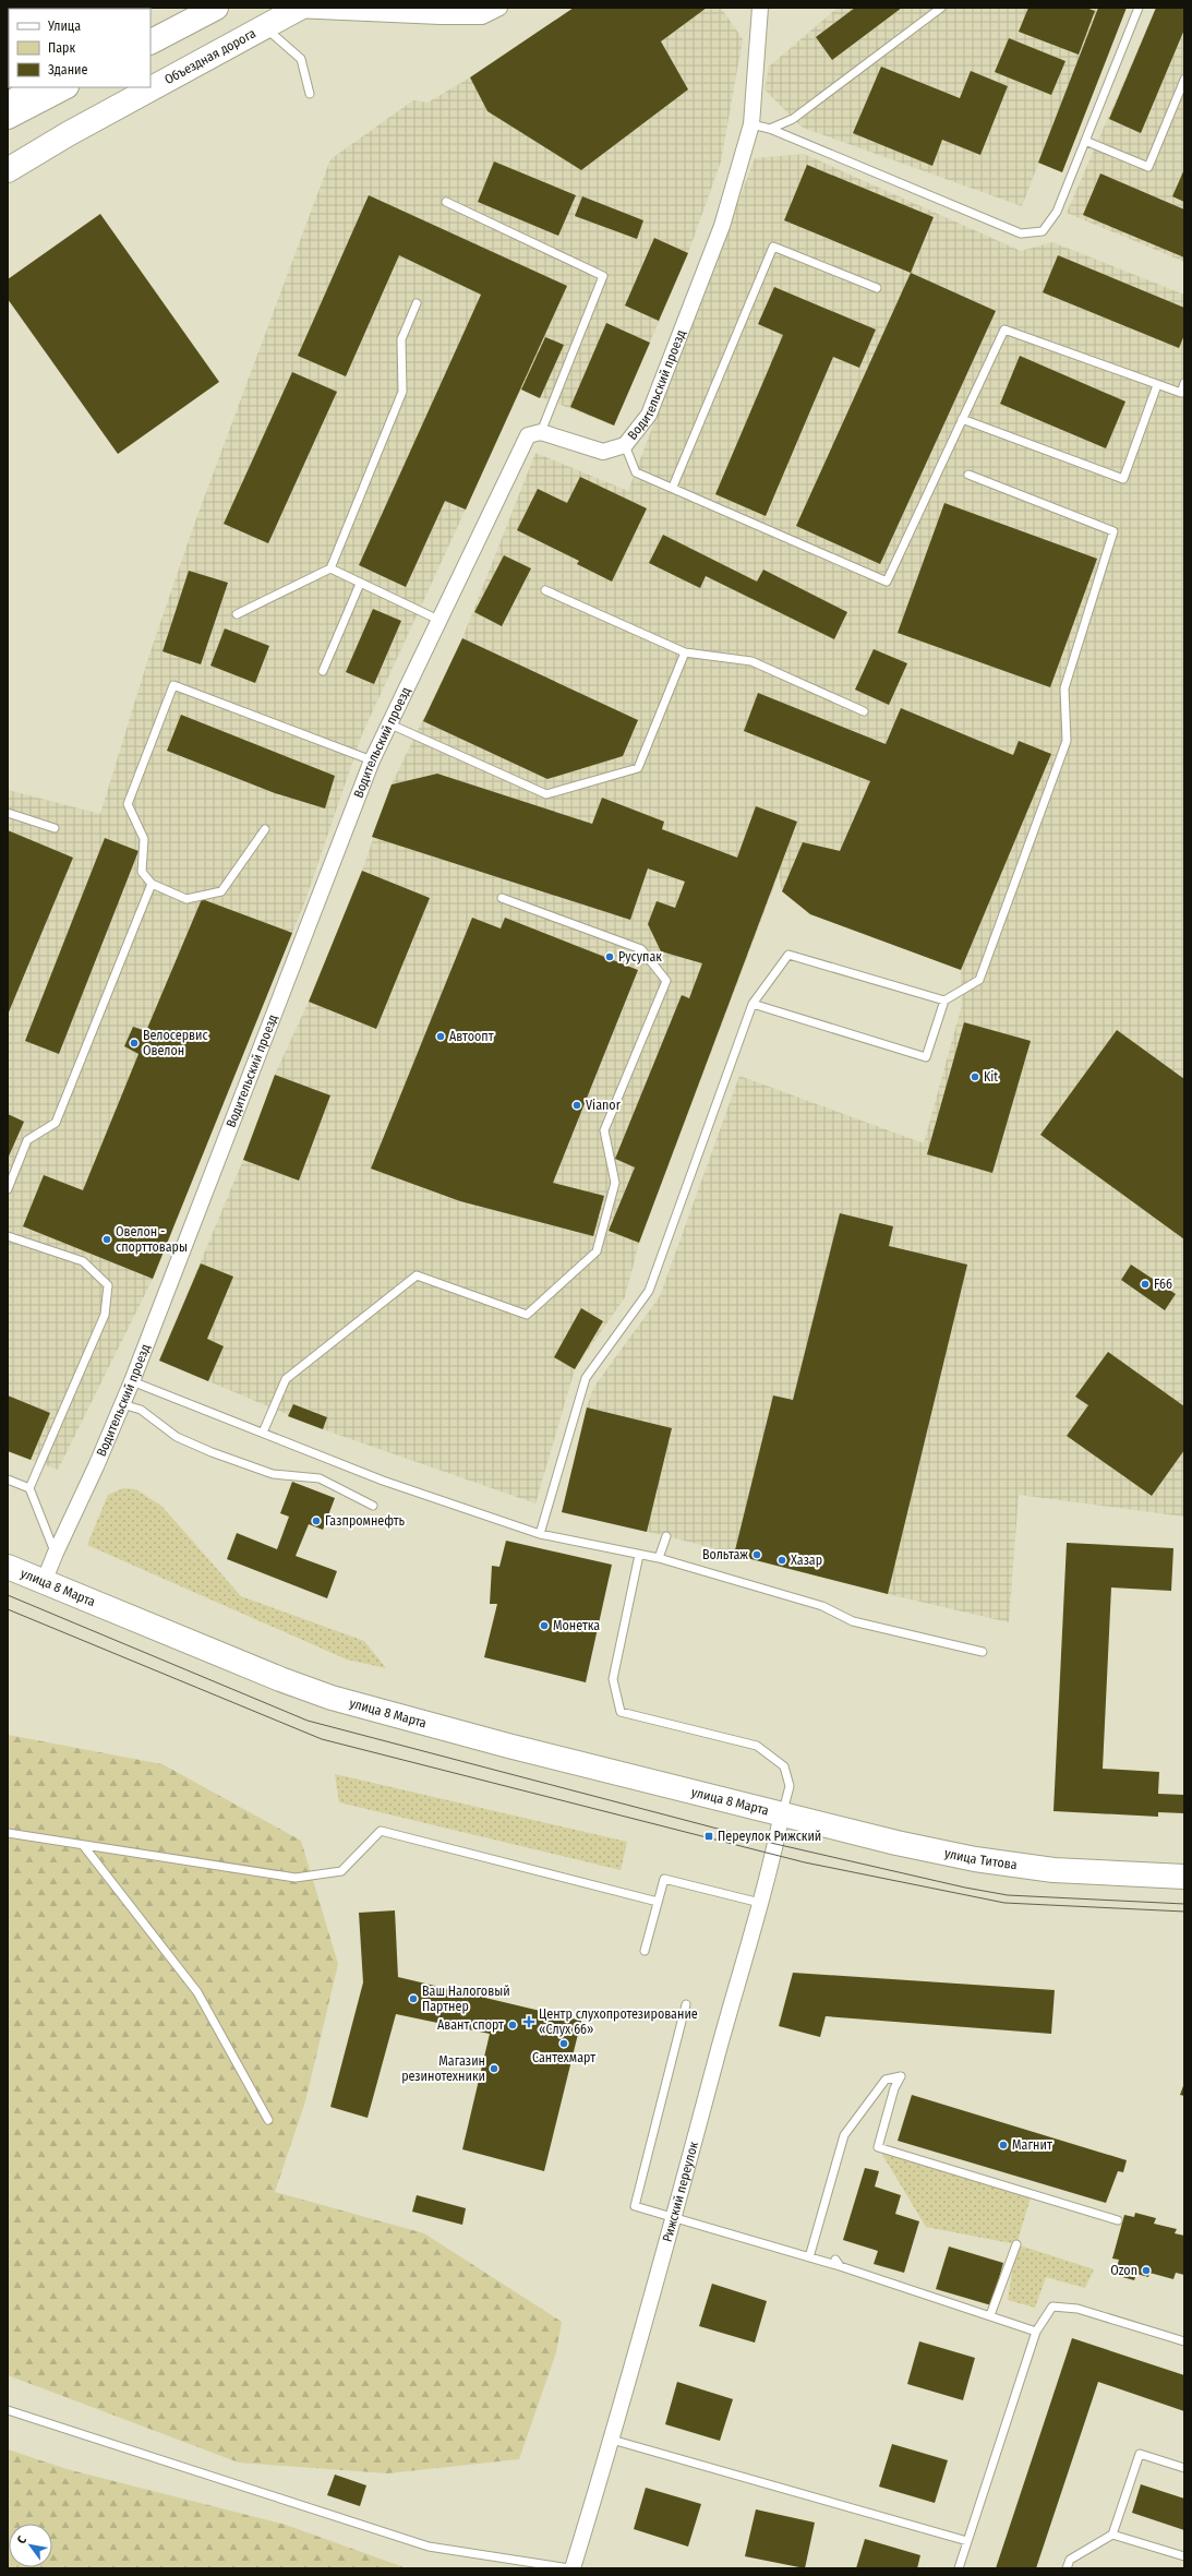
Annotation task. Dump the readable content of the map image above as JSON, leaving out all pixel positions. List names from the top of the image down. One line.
{"streets":{"main road":["Объездная дорога","улица 8 Марта","улица Титова"],"street":["Водительский проезд","Рижский переулок"]},"crossings":[["Водительский проезд","улица 8 Марта"],["улица 8 Марта","улица Титова"],["улица 8 Марта","Рижский переулок"],["улица Титова","Рижский переулок"]],"places":{"other":["Русупак","Автоопт","Велосервис Овелон","Kit","Vianor","Овелон - спорттовары","F66","Газпромнефть","Вольтаж","Хазар","Монетка","Ваш Налоговый Партнер","Авант спорт","Сантехмарт","Магазин резинотехники","Магнит","Ozon"],"transit":["Переулок Рижский"],"health":["Центр слухопротезирование «Слух 66»"]},"legend":["Улица","Парк","Здание"],"north":"top left"}
